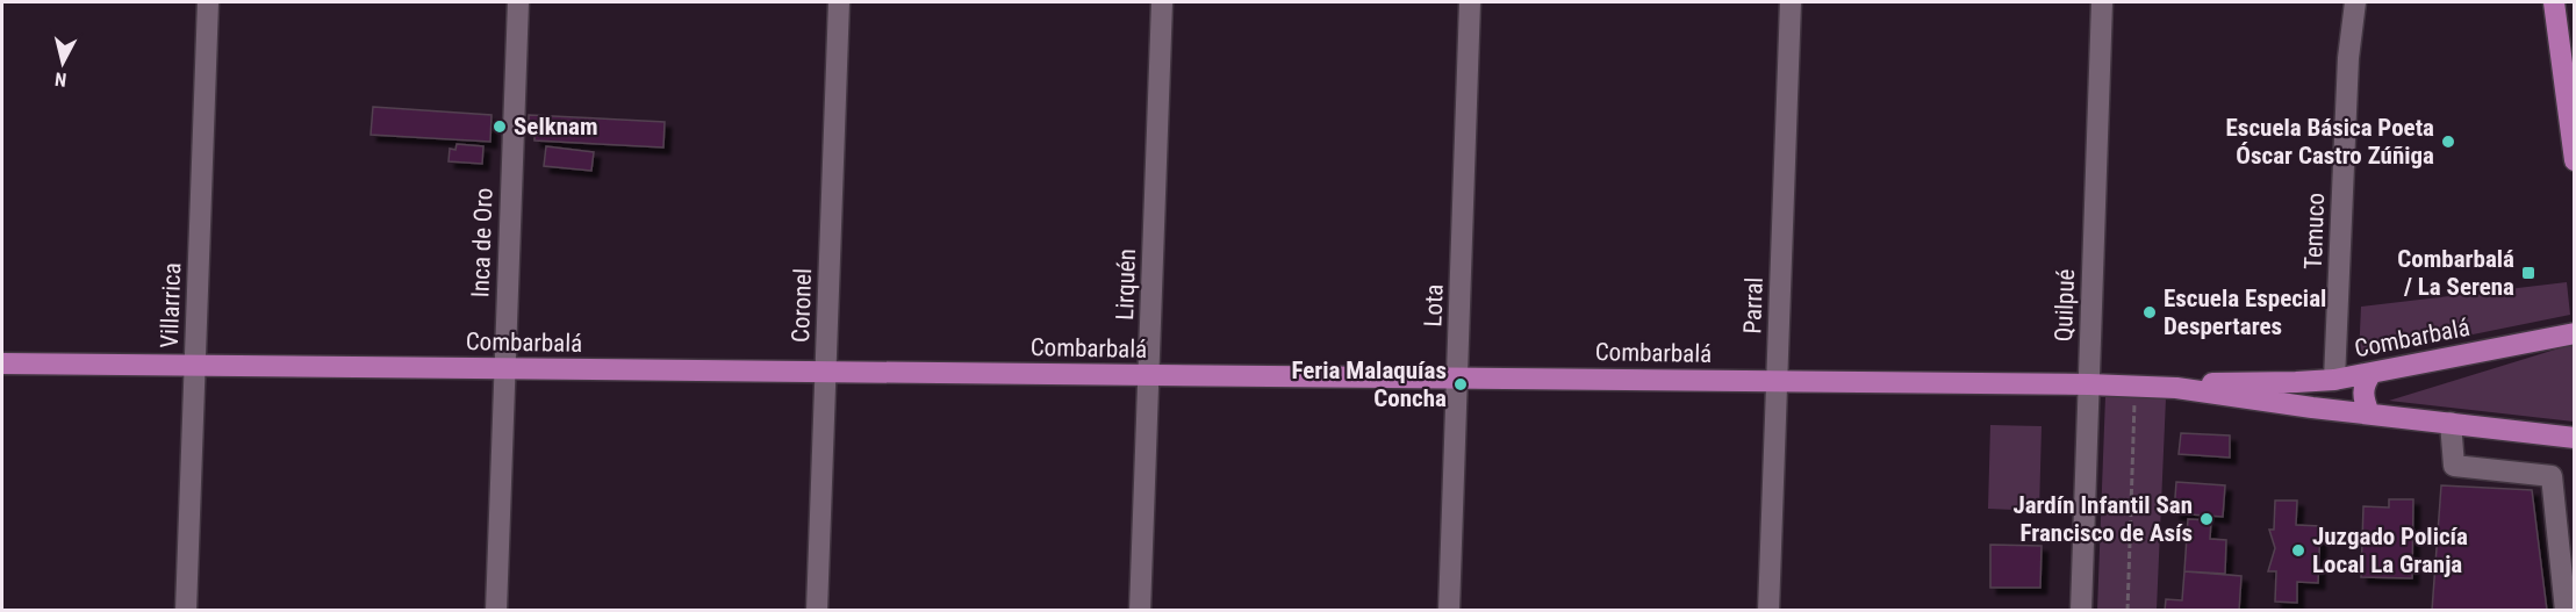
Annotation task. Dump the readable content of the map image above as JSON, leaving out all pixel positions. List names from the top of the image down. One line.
{"streets":{"main road":["Combarbalá"],"street":["Temuco","Inca de Oro","Lirquén","Villarrica","Coronel","Lota","Parral","Quilpué"]},"crossings":[["Temuco","Combarbalá"],["Inca de Oro","Combarbalá"],["Lirquén","Combarbalá"],["Villarrica","Combarbalá"],["Coronel","Combarbalá"],["Lota","Combarbalá"],["Parral","Combarbalá"],["Quilpué","Combarbalá"]],"places":{"other":["Selknam","Escuela Básica Poeta Óscar Castro Zúñiga","Escuela Especial Despertares","Feria Malaquías Concha","Jardín Infantil San Francisco de Asís","Juzgado Policía Local La Granja"],"transit":["Combarbalá / La Serena"]},"north":"bottom"}
